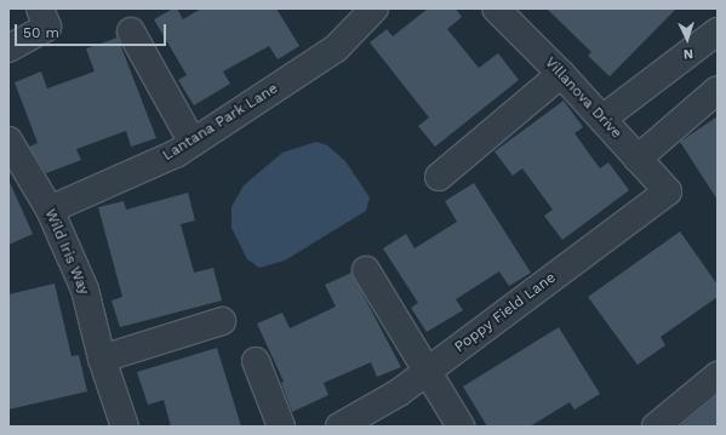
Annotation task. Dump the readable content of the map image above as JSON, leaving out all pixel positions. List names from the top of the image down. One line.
{"streets":{"lane":["Villanova Drive","Lantana Park Lane","Wild Iris Way","Poppy Field Lane"]},"crossings":[["Villanova Drive","Poppy Field Lane"],["Lantana Park Lane","Wild Iris Way"]],"scale_bar":"50 m","north":"bottom"}
